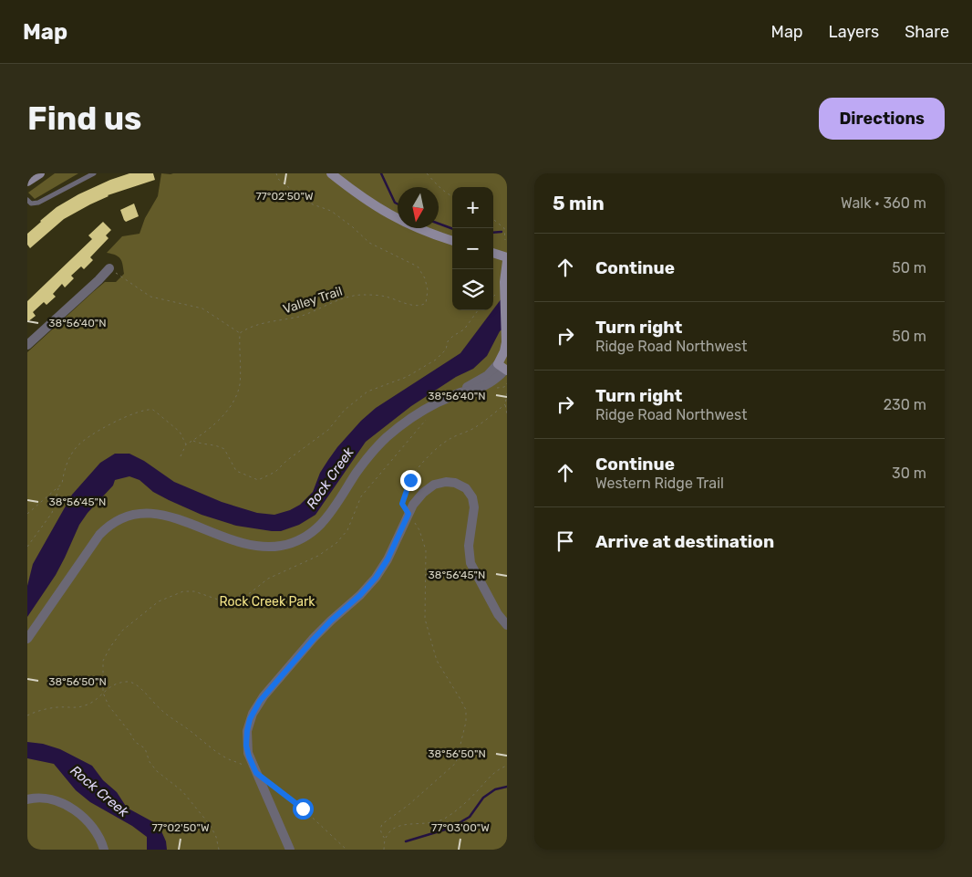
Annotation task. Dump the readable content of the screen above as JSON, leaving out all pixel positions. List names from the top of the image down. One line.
{"streets":{"path":["Valley Trail"]},"water":["Rock Creek"],"parks":["Rock Creek Park"],"north":"bottom","page":{"header":"Map","nav":["Map","Layers","Share"],"buttons":"Directions","title":"Find us","heading":["5 min","Walk · 360 m"],"map_buttons":["+","−"],"list":[["Continue","50 m"],["Turn right","Ridge Road Northwest","50 m"],["Turn right","Ridge Road Northwest","230 m"],["Continue","Western Ridge Trail","30 m"],"Arrive at destination"]},"coordinates":["77°02'50\"W","38°56'40\"N","38°56'45\"N","38°56'50\"N","77°03'00\"W"]}
